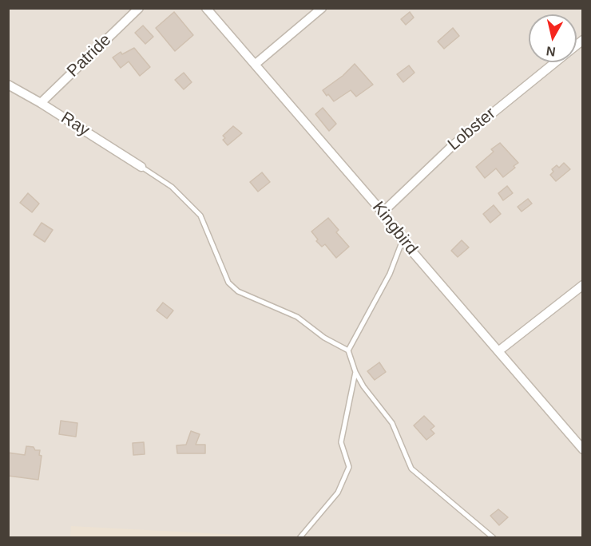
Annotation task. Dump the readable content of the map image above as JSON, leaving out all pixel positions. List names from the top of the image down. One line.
{"streets":{"street":["Patride","Ray","Lobster","Kingbird"]},"crossings":[["Patride","Ray"],["Lobster","Kingbird"]],"north":"bottom"}
